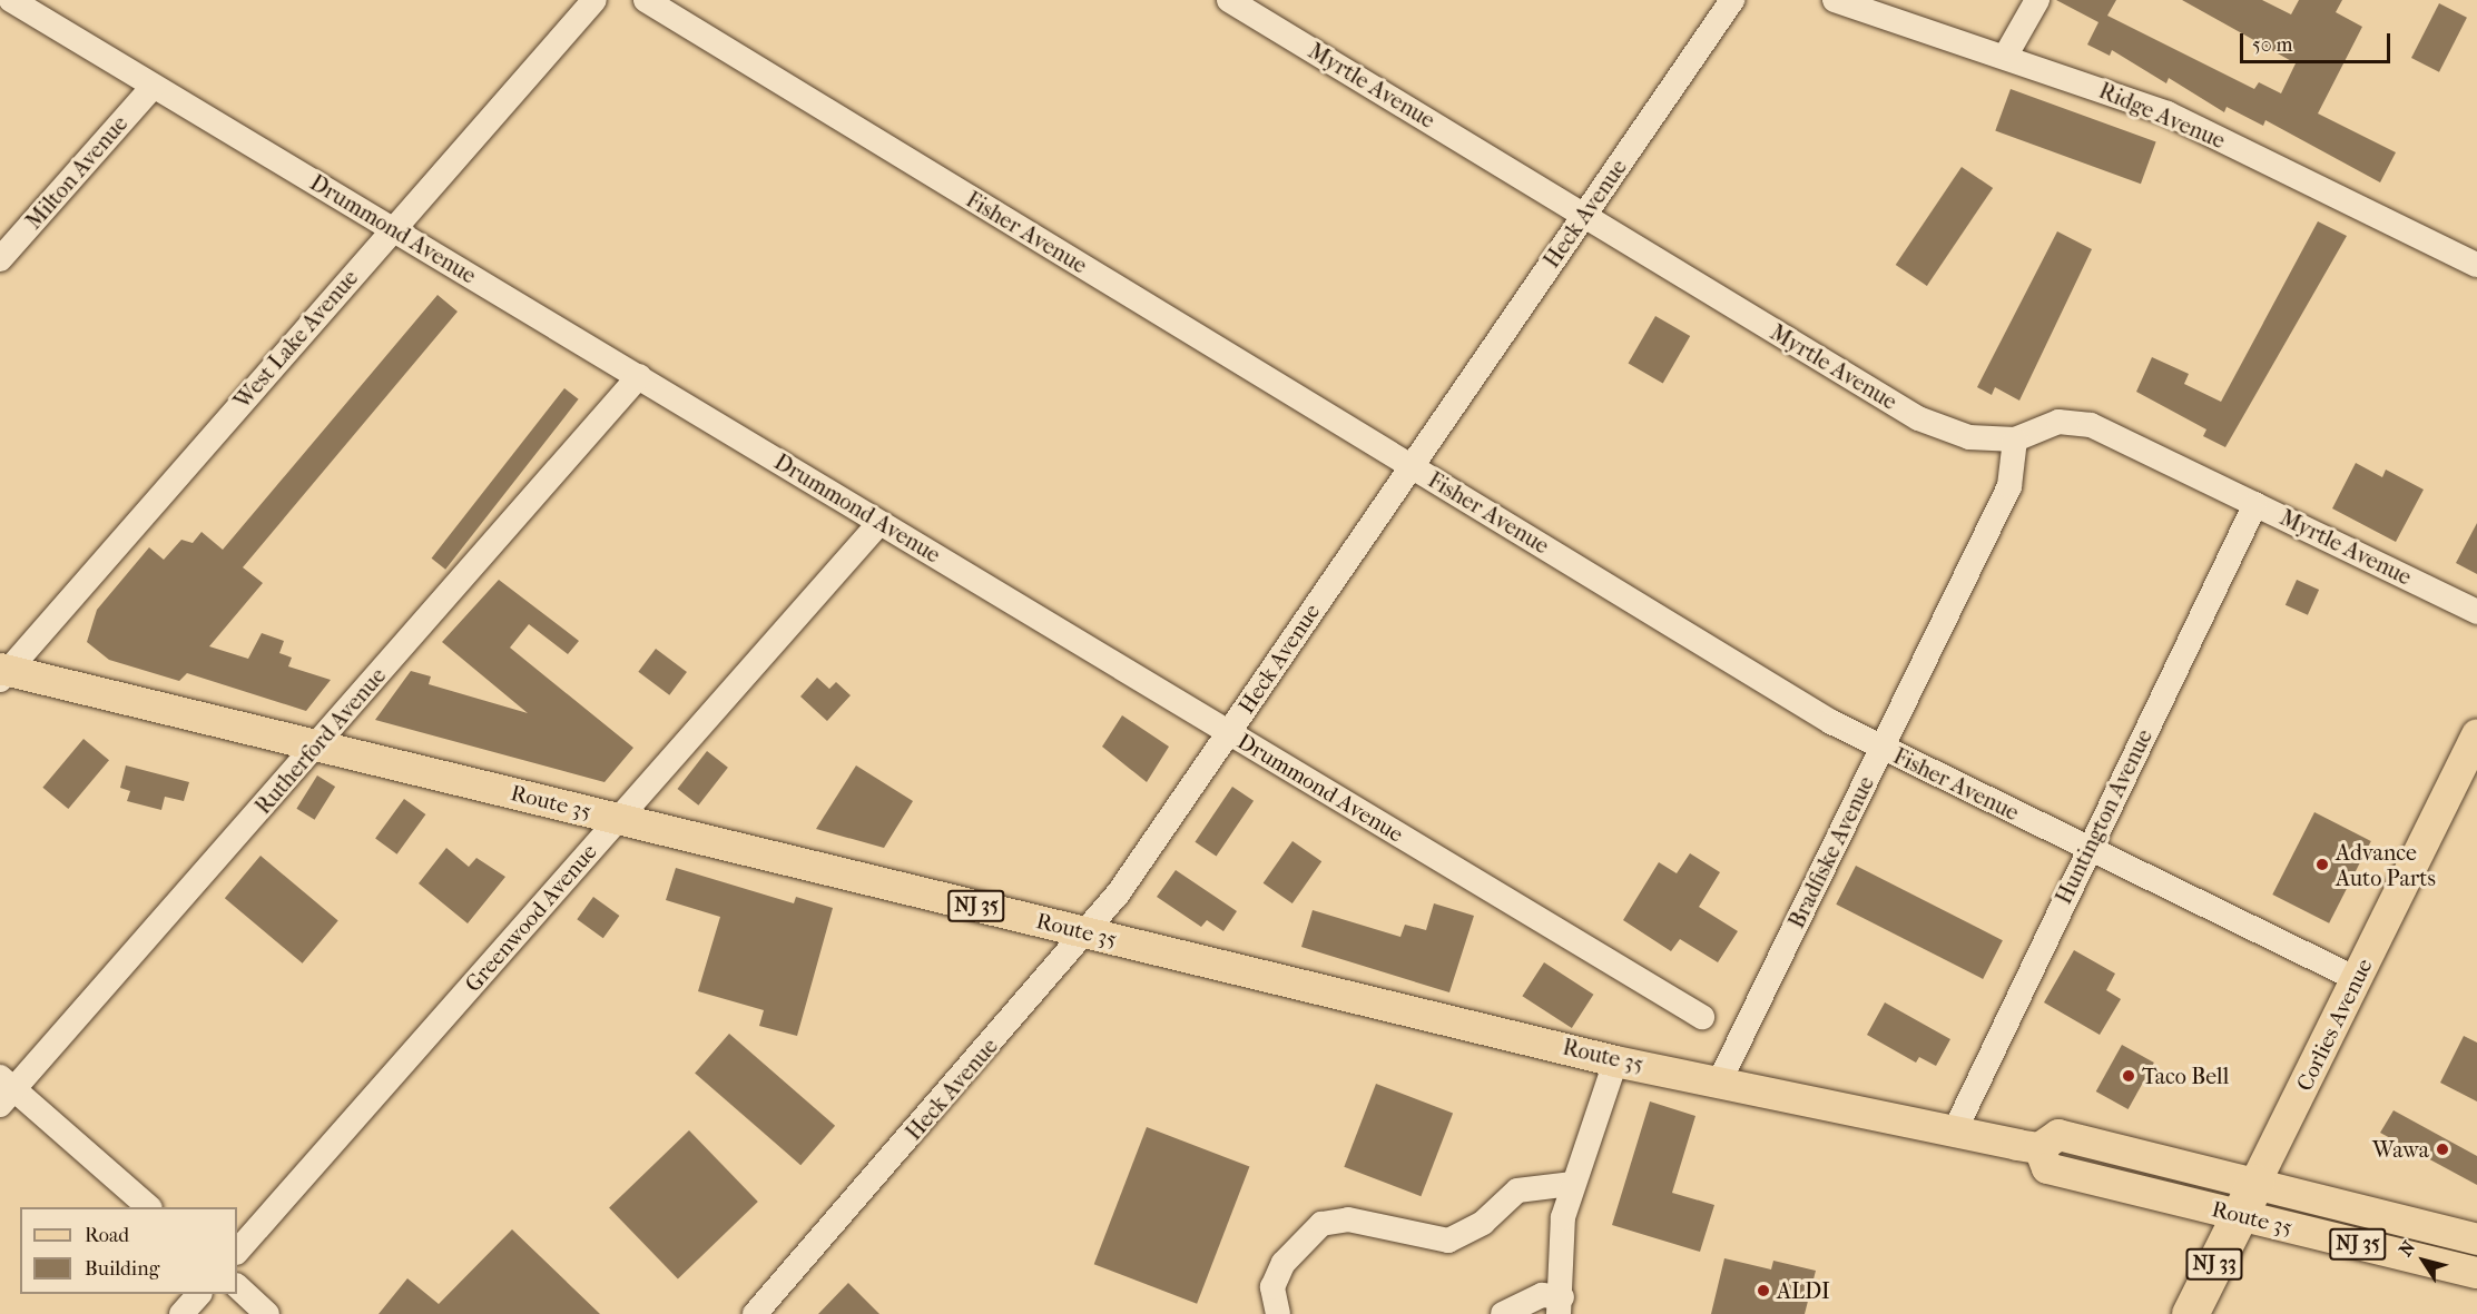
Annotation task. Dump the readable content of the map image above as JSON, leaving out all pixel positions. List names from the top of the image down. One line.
{"streets":{"highway":["Corlies Avenue","NJ 33"],"main road":["Route 35","NJ 35"],"street":["Myrtle Avenue","Ridge Avenue","Milton Avenue","Heck Avenue","Drummond Avenue","Fisher Avenue","West Lake Avenue","Rutherford Avenue","Huntington Avenue","Bradfiske Avenue","Greenwood Avenue"]},"crossings":[["Myrtle Avenue","Heck Avenue"],["Myrtle Avenue","Huntington Avenue"],["Myrtle Avenue","Bradfiske Avenue"],["Milton Avenue","Drummond Avenue"],["Heck Avenue","Drummond Avenue"],["Heck Avenue","Fisher Avenue"],["Heck Avenue","Route 35"],["Drummond Avenue","West Lake Avenue"],["Drummond Avenue","Rutherford Avenue"],["Drummond Avenue","Greenwood Avenue"],["Fisher Avenue","Huntington Avenue"],["Fisher Avenue","Bradfiske Avenue"],["Fisher Avenue","Corlies Avenue"],["West Lake Avenue","Route 35"],["Rutherford Avenue","Route 35"],["Route 35","Huntington Avenue"],["Route 35","Bradfiske Avenue"],["Route 35","Greenwood Avenue"],["Route 35","Corlies Avenue"]],"places":["Advance Auto Parts","Taco Bell","Wawa","ALDI"],"legend":["Road","Building"],"scale_bar":"50 m","north":"top left"}
